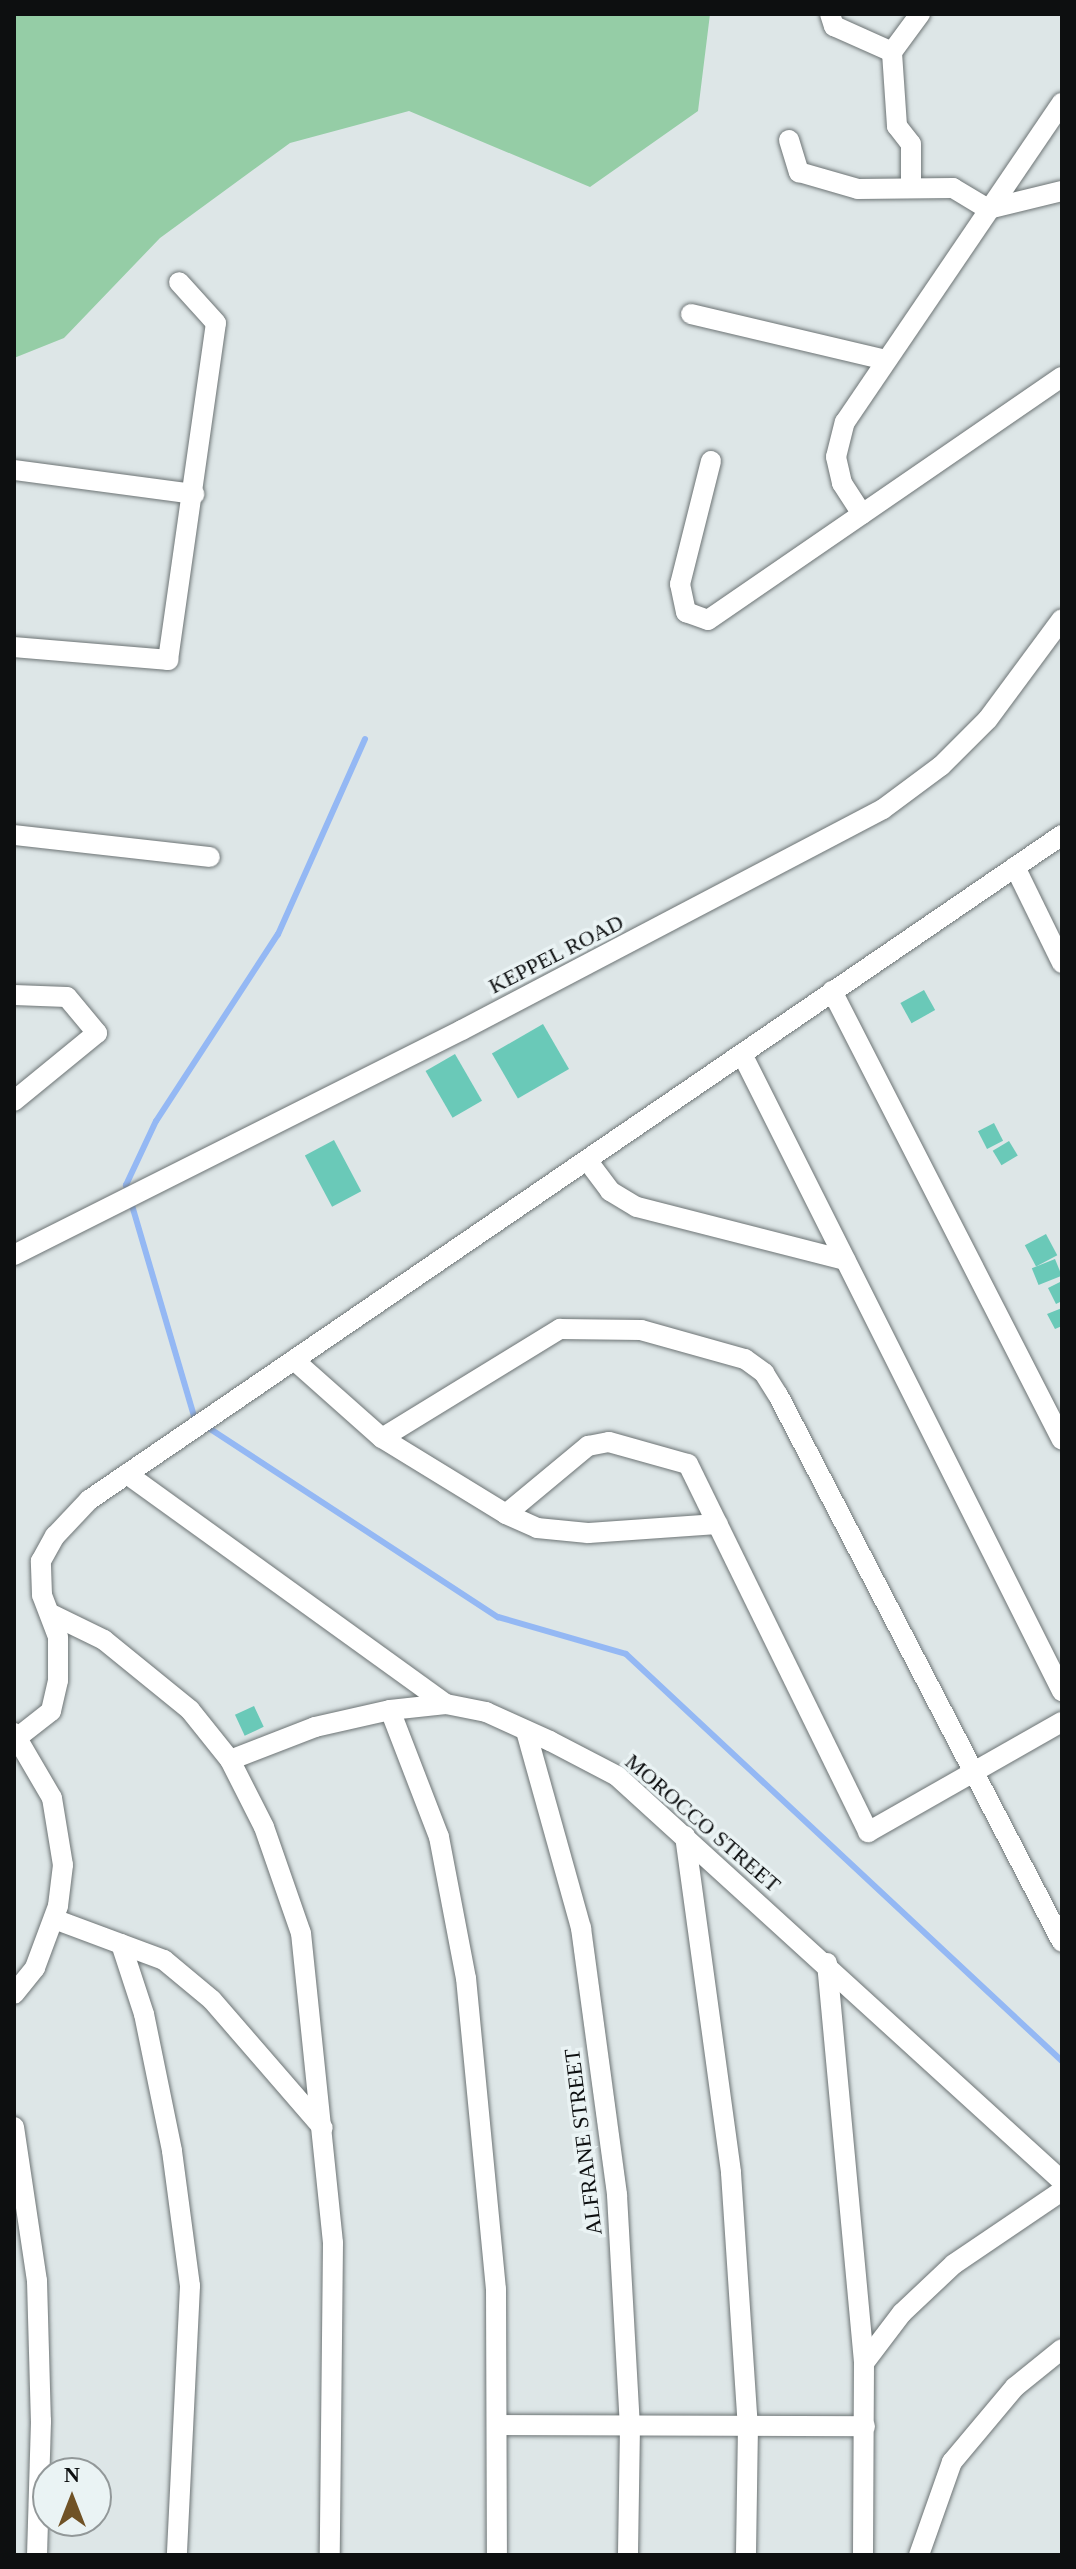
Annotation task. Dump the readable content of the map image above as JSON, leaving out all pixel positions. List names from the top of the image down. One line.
{"streets":{"street":["KEPPEL ROAD","MOROCCO STREET","ALFRANE STREET"]},"crossings":[["MOROCCO STREET","ALFRANE STREET"]],"north":"top"}
